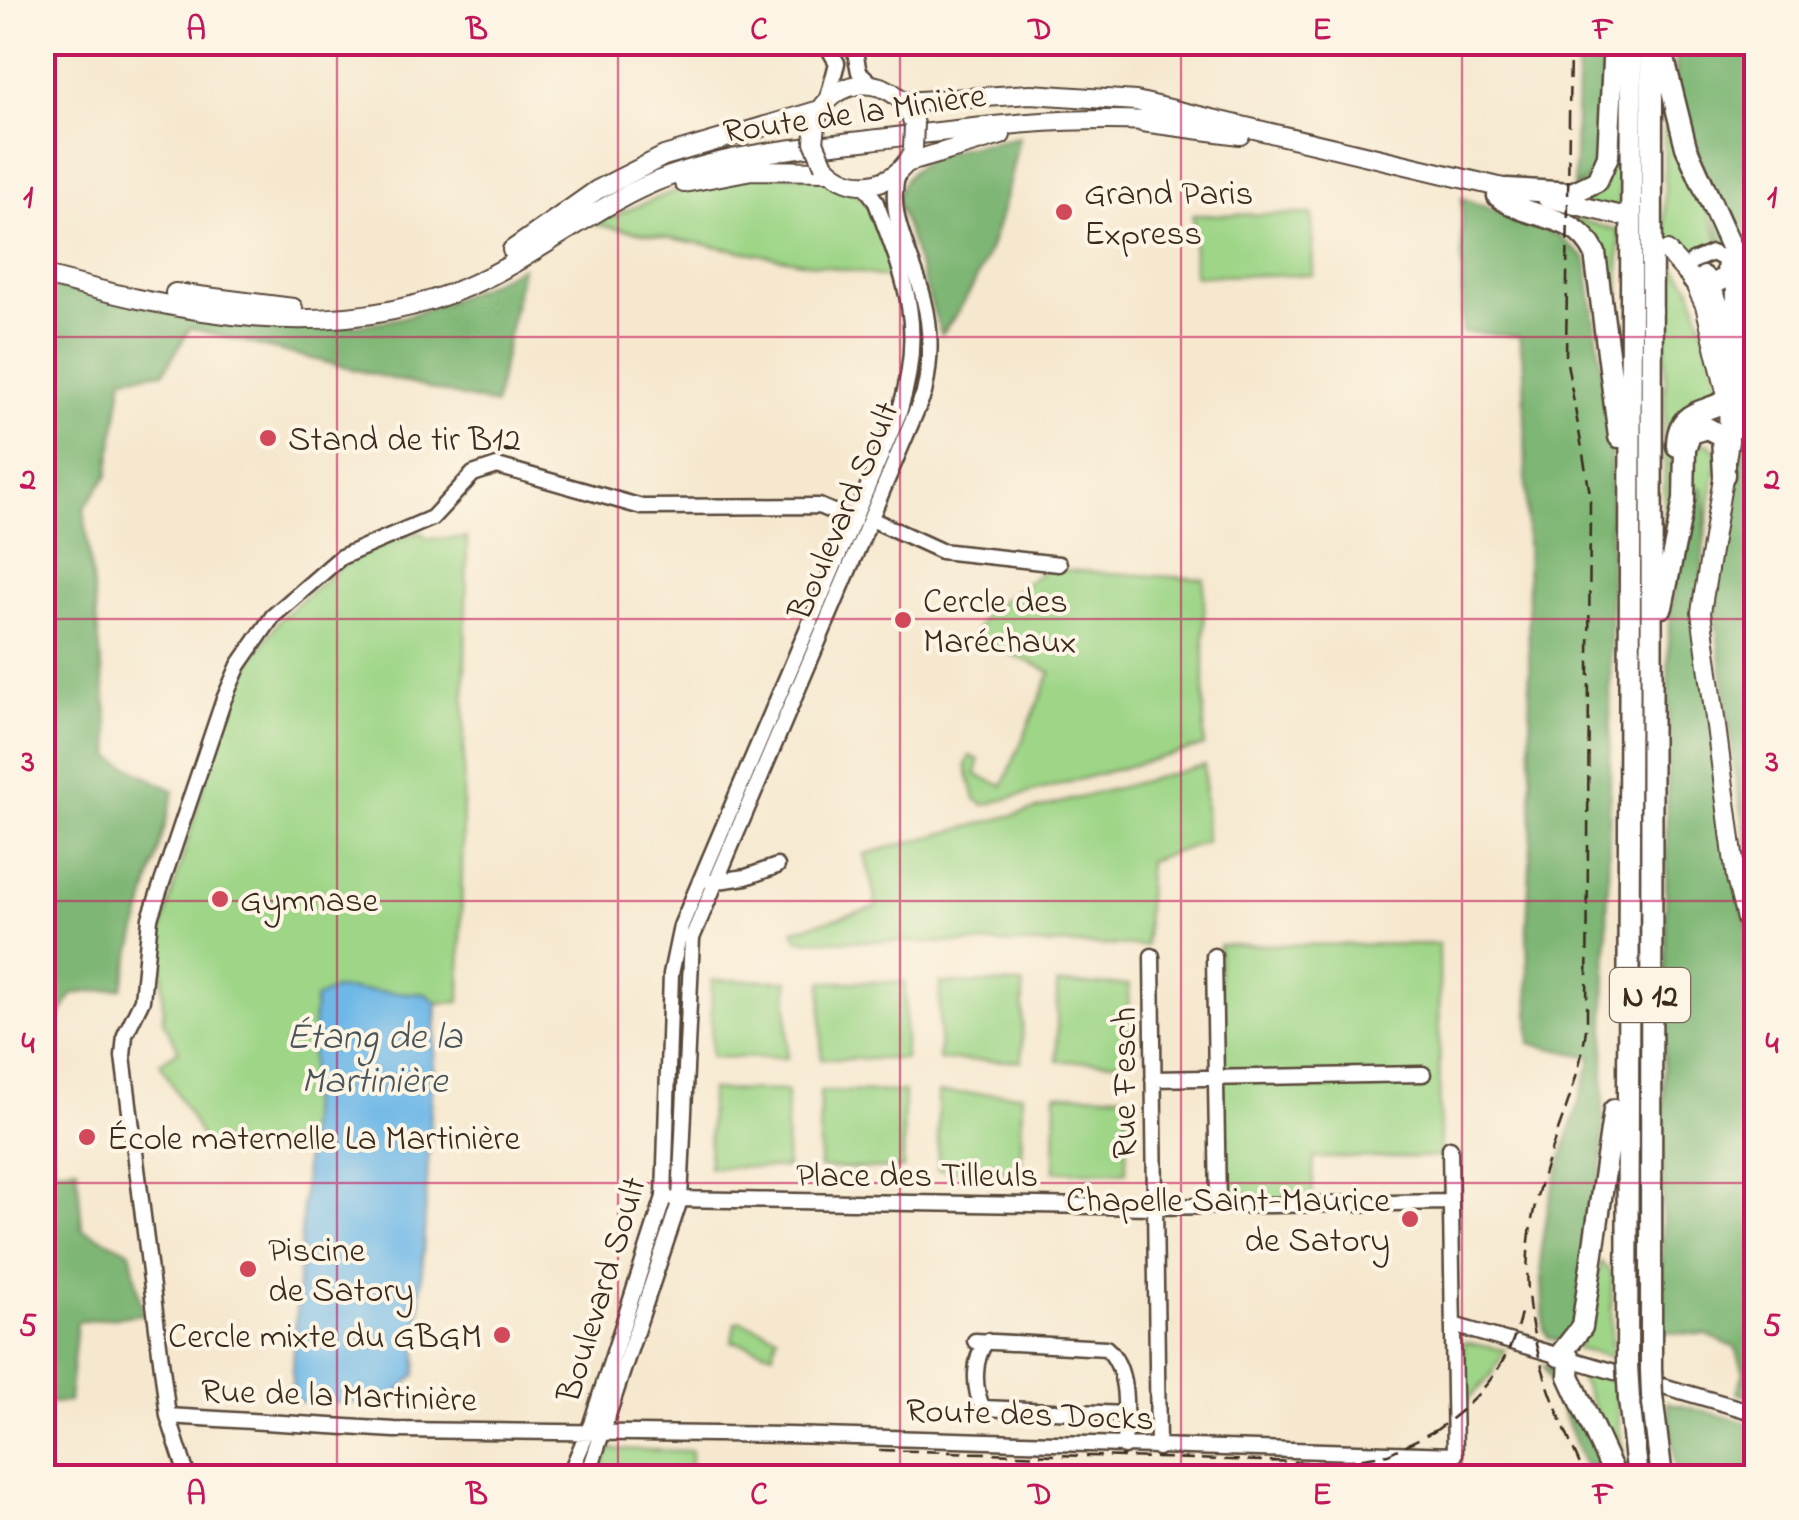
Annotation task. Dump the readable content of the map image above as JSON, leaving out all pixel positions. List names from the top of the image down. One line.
{"streets":{"highway":["N 12"],"main road":["Route de la Minière"],"street":["Boulevard Soult","Rue Fesch","Place des Tilleuls","Rue de la Martinière","Route des Docks"]},"crossings":[["Boulevard Soult","Place des Tilleuls"],["Boulevard Soult","Rue de la Martinière"],["Boulevard Soult","Route des Docks"],["Rue Fesch","Place des Tilleuls"],["Rue Fesch","Route des Docks"],["Rue de la Martinière","Route des Docks"]],"water":["Étang de la Martinière"],"places":["Grand Paris Express","Stand de tir B12","Cercle des Maréchaux","Gymnase","École maternelle La Martinière","Chapelle Saint-Maurice de Satory","Piscine de Satory","Cercle mixte du GBGM"],"grid":{"columns":["A","B","C","D","E","F"],"rows":["1","2","3","4","5"]}}
